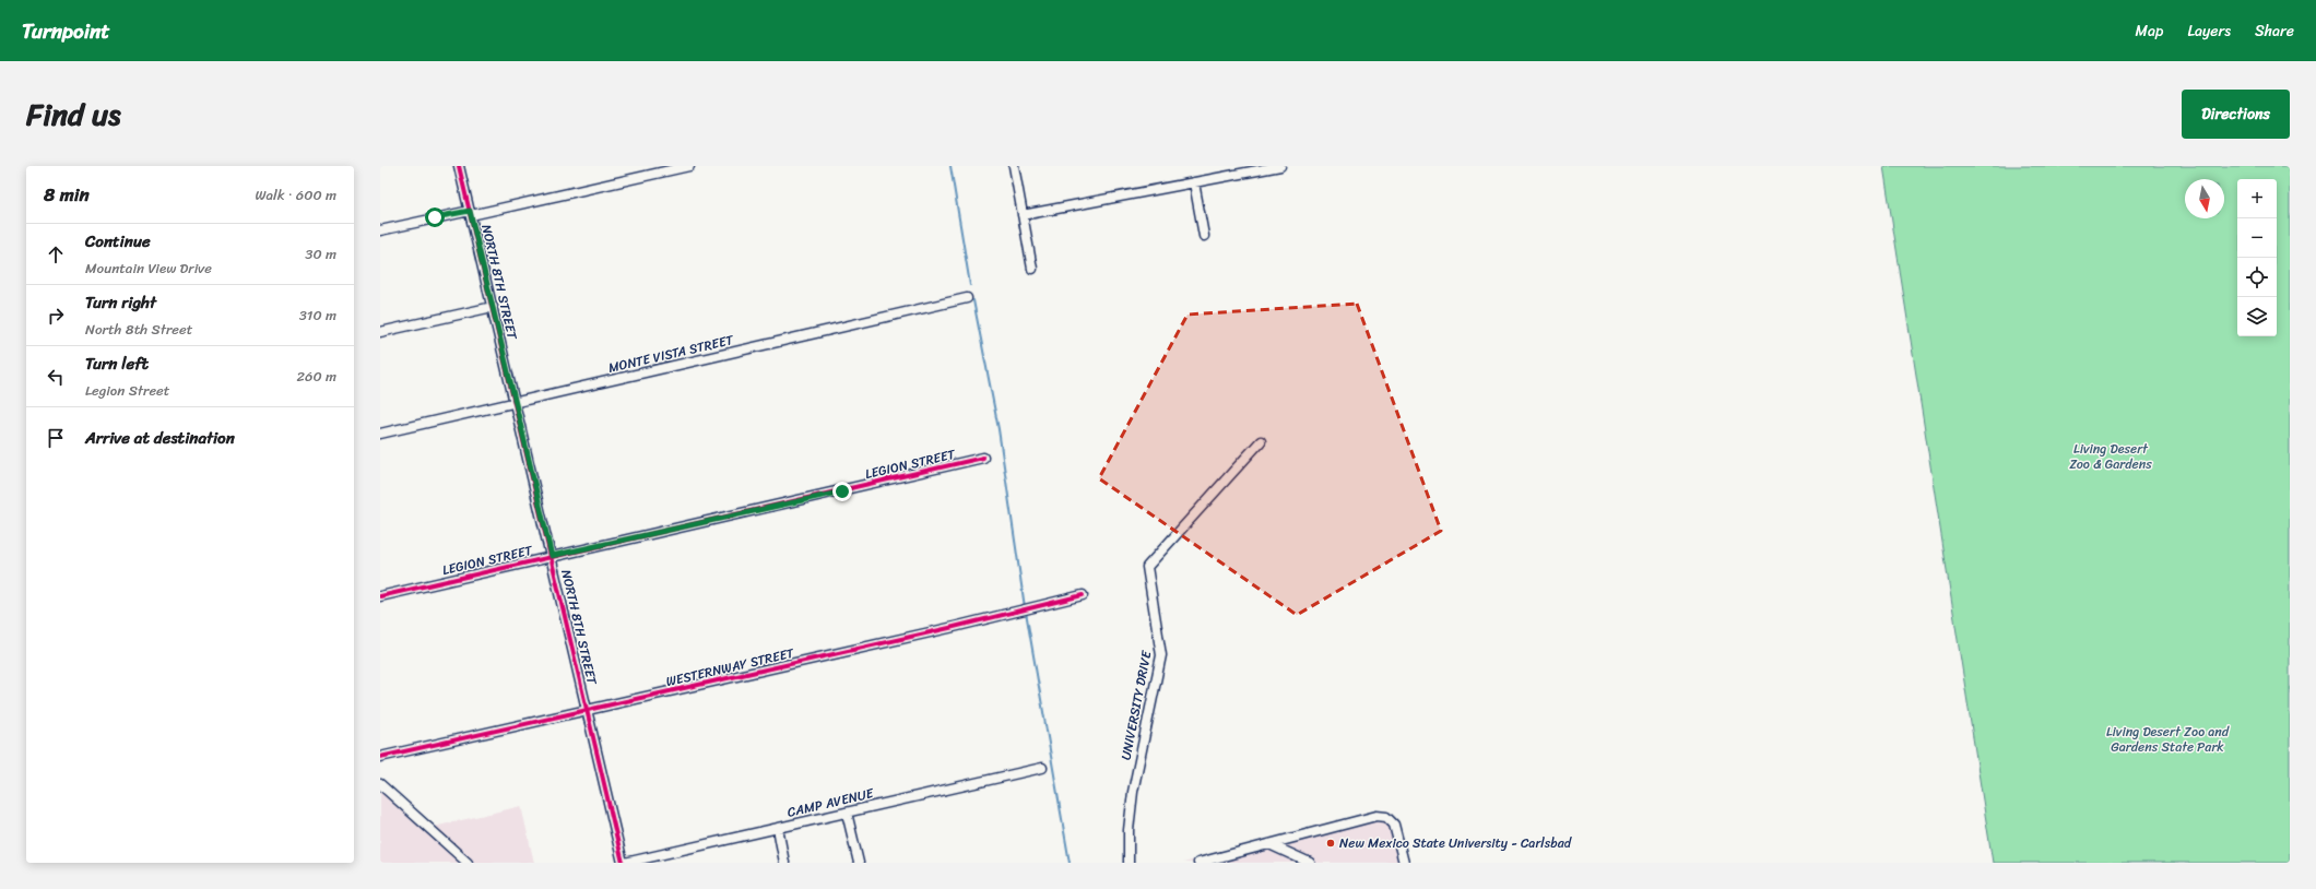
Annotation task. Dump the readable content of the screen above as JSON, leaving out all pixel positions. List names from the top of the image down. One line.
{"streets":{"street":["NORTH 8TH STREET","MONTE VISTA STREET","LEGION STREET","WESTERNWAY STREET","UNIVERSITY DRIVE","CAMP AVENUE"]},"crossings":[["NORTH 8TH STREET","MONTE VISTA STREET"],["NORTH 8TH STREET","LEGION STREET"],["NORTH 8TH STREET","WESTERNWAY STREET"],["NORTH 8TH STREET","CAMP AVENUE"]],"parks":["Living Desert Zoo & Gardens","Living Desert Zoo and Gardens State Park"],"places":["New Mexico State University - Carlsbad"],"north":"bottom","page":{"header":"Turnpoint","nav":["Map","Layers","Share"],"title":"Find us","buttons":"Directions","heading":["8 min","Walk · 600 m"],"map_buttons":["+","−"],"list":[["Continue","Mountain View Drive","30 m"],["Turn right","North 8th Street","310 m"],["Turn left","Legion Street","260 m"],"Arrive at destination"]}}
